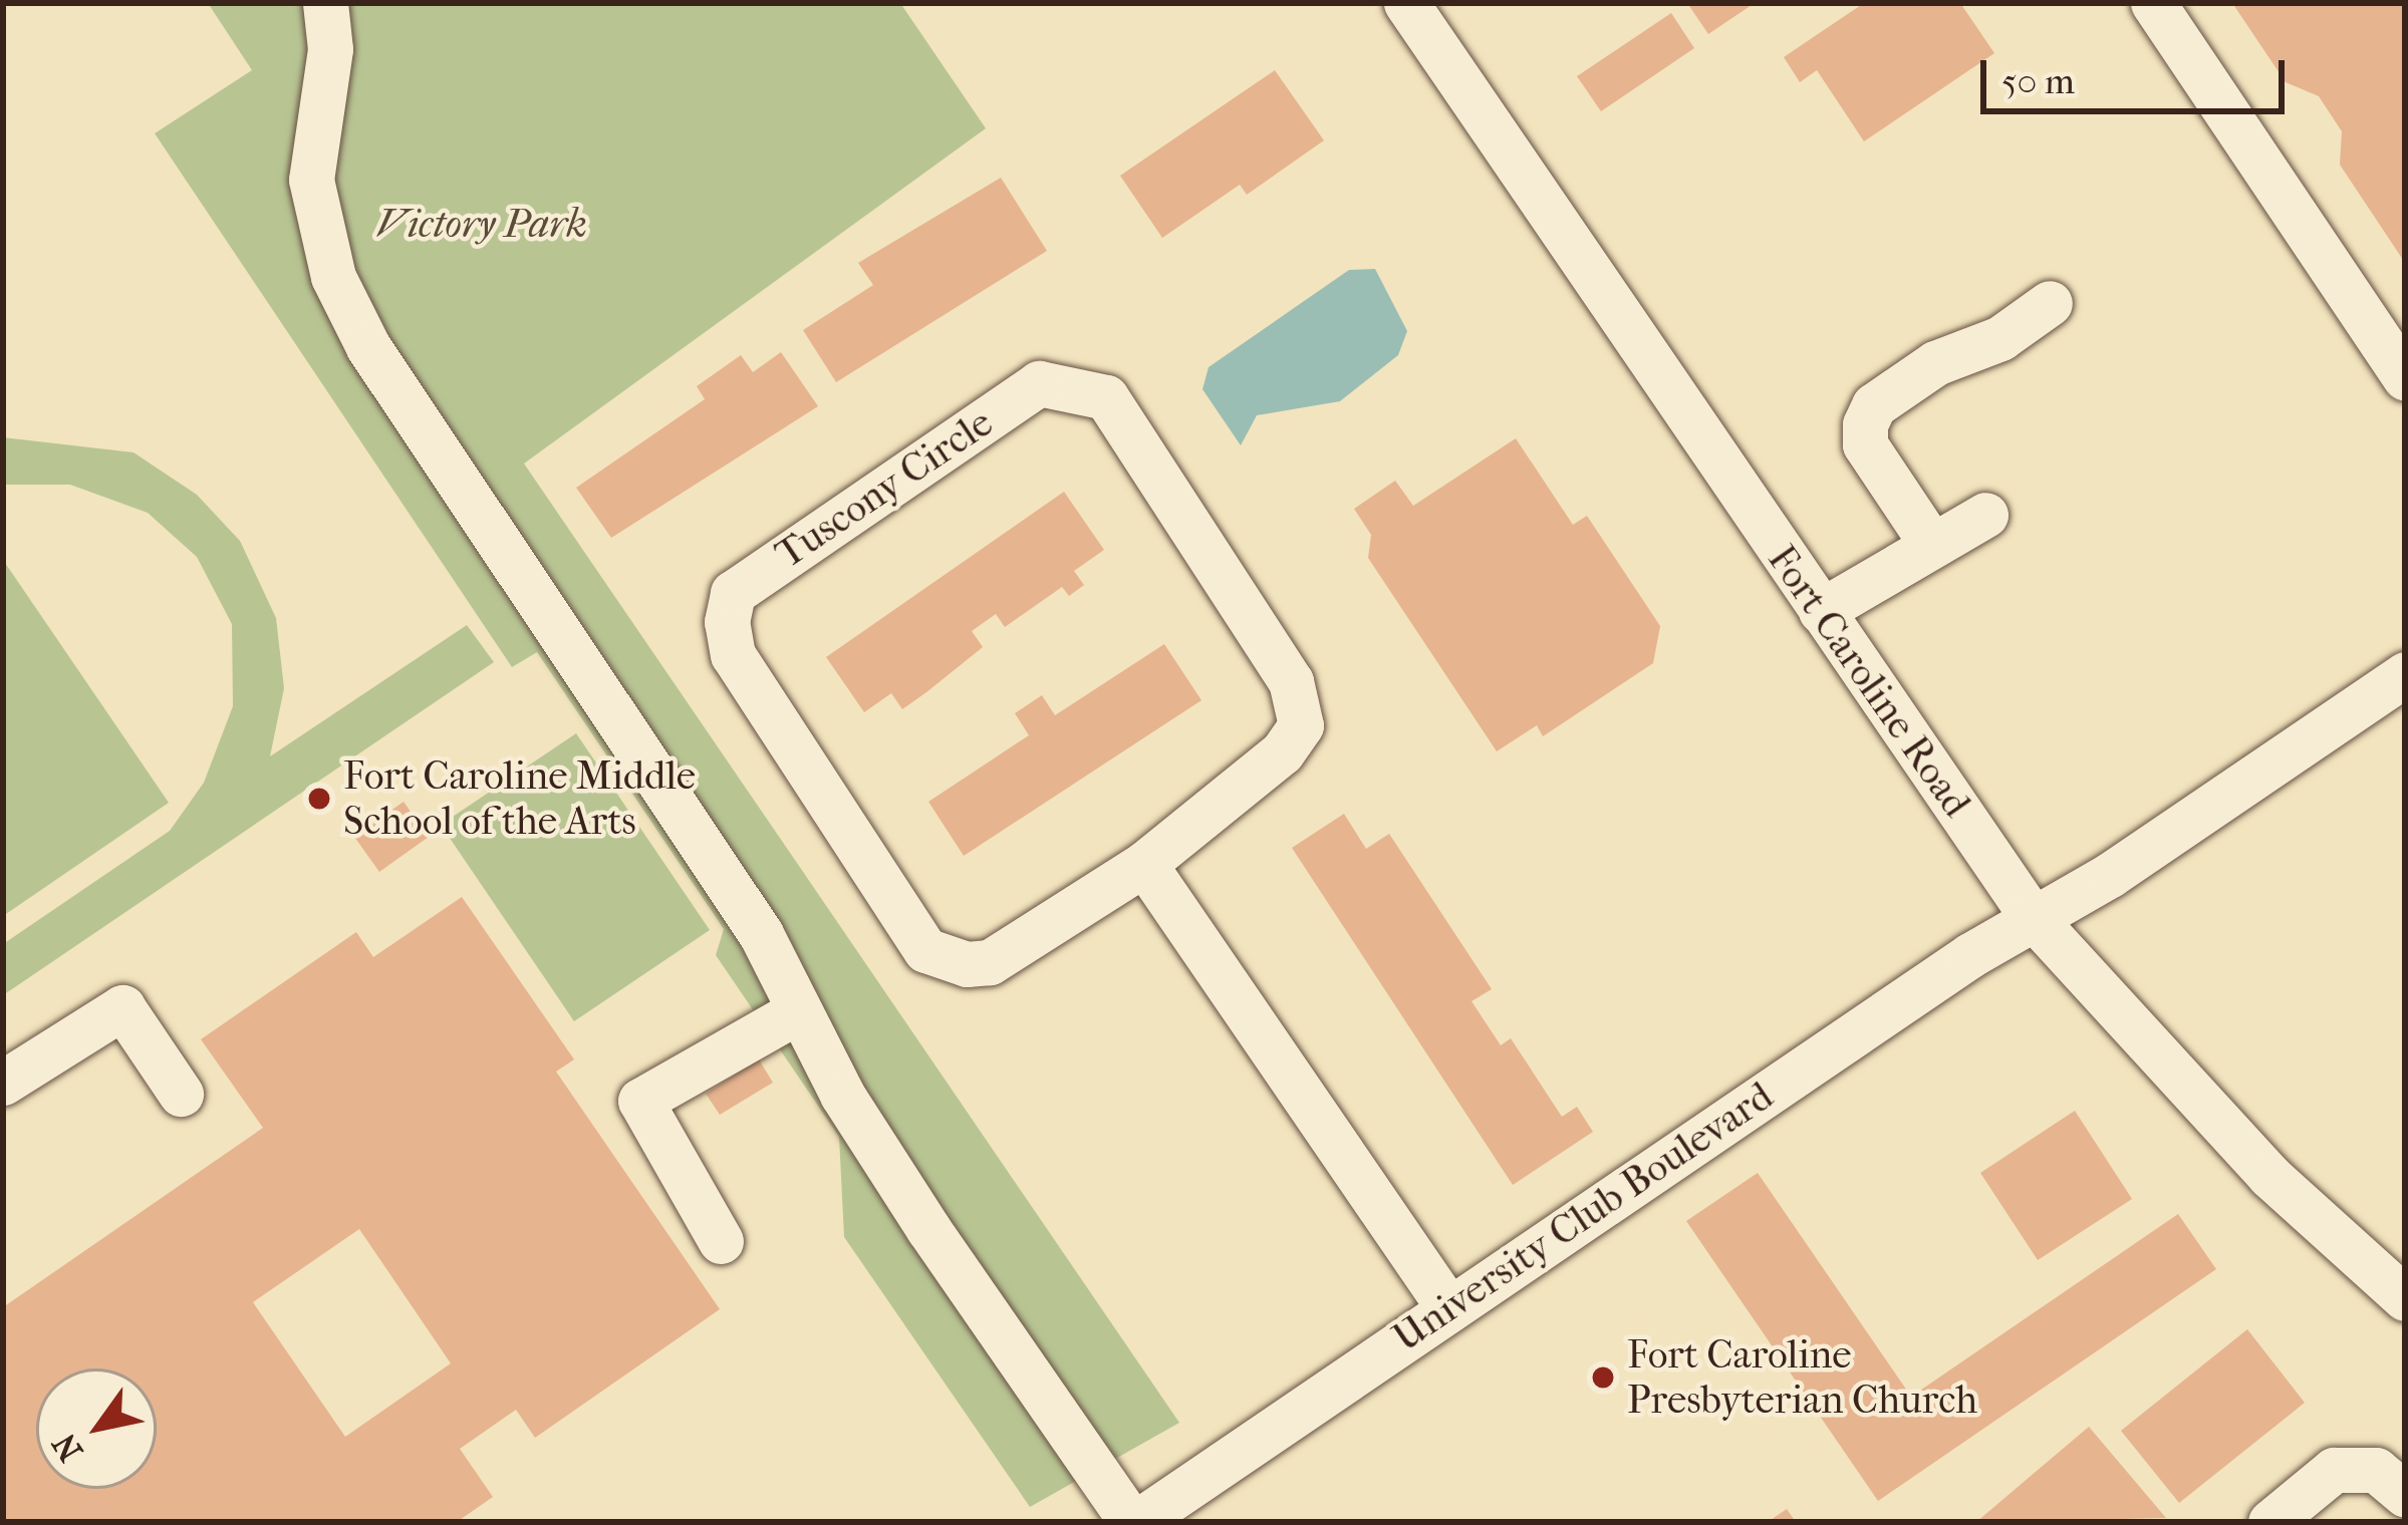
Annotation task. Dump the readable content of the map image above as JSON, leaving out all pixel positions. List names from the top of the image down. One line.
{"streets":{"street":["Tuscony Circle","Fort Caroline Road","University Club Boulevard"]},"crossings":[["Fort Caroline Road","University Club Boulevard"]],"parks":["Victory Park"],"places":["Fort Caroline Middle School of the Arts","Fort Caroline Presbyterian Church"],"scale_bar":"50 m","north":"bottom left"}
